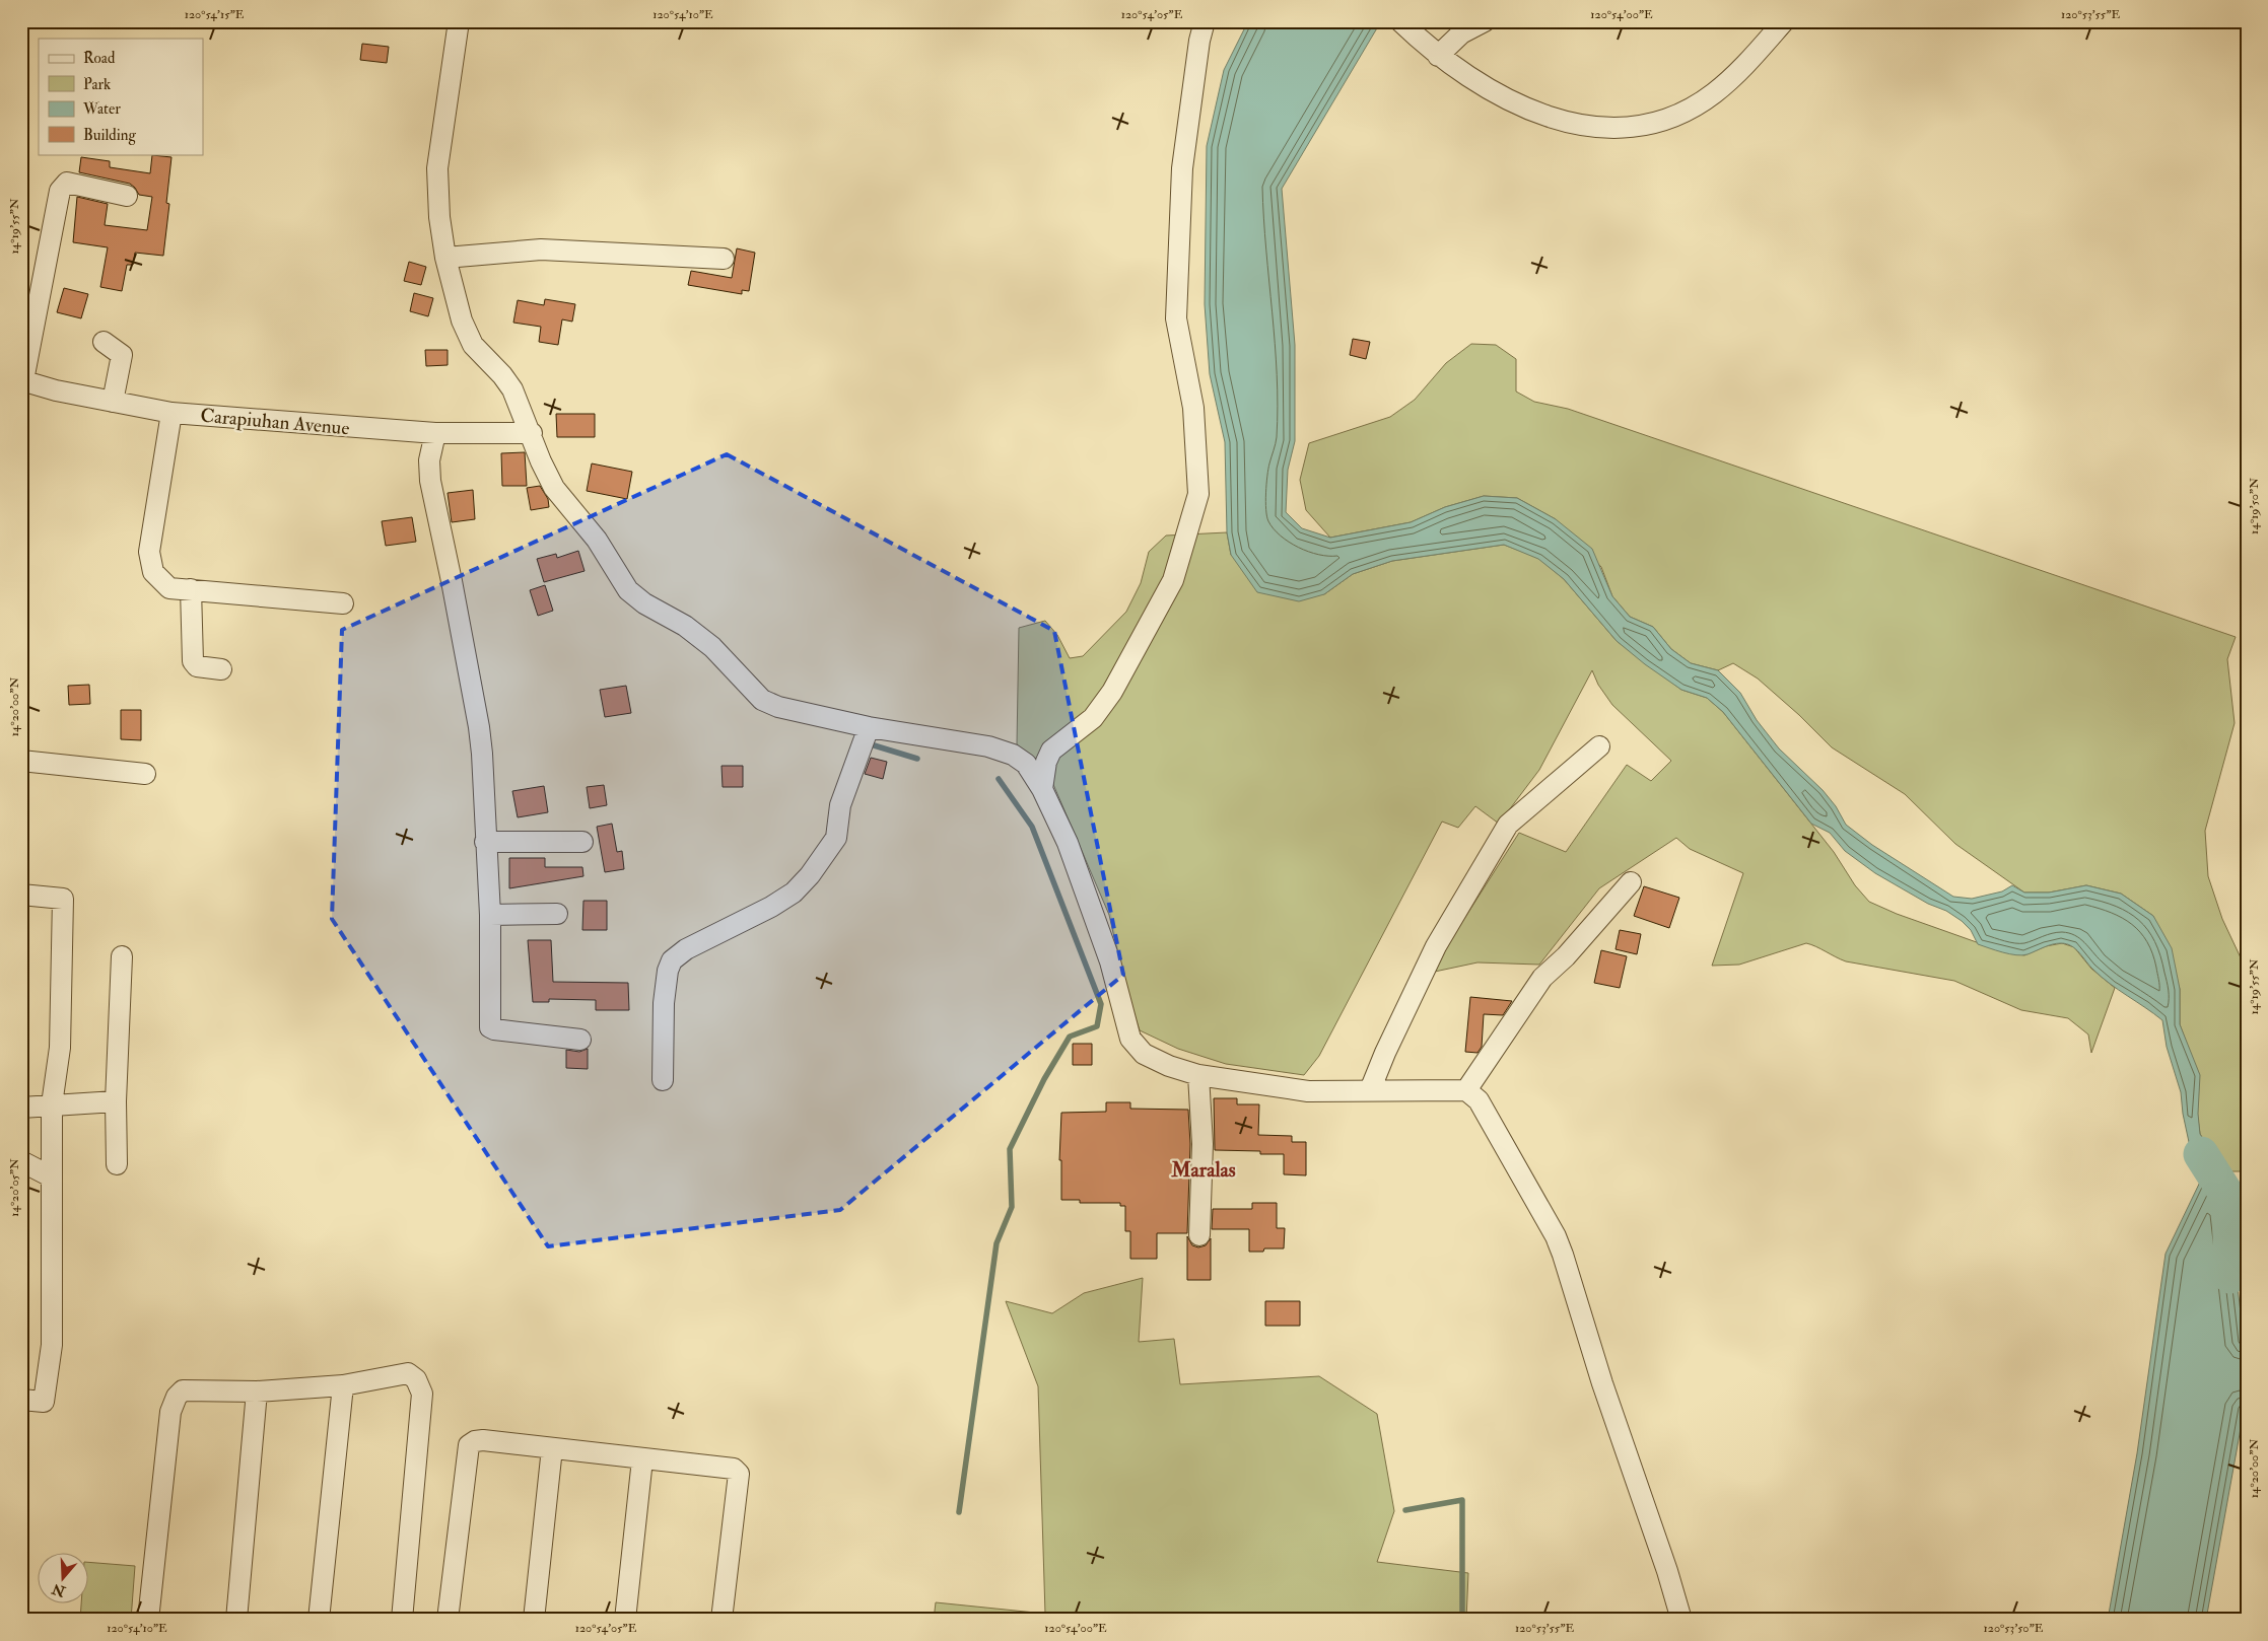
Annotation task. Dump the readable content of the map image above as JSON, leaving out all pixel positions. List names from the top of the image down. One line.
{"streets":{"street":["Carapiuhan Avenue"]},"districts":["Maralas"],"legend":["Road","Park","Water","Building"],"north":"bottom","coordinates":["120°54'15\"E","120°54'10\"E","120°54'05\"E","120°54'00\"E","120°53'55\"E","14°19'55\"N","14°19'50\"N","14°20'00\"N","14°20'05\"N","120°53'50\"E"]}
